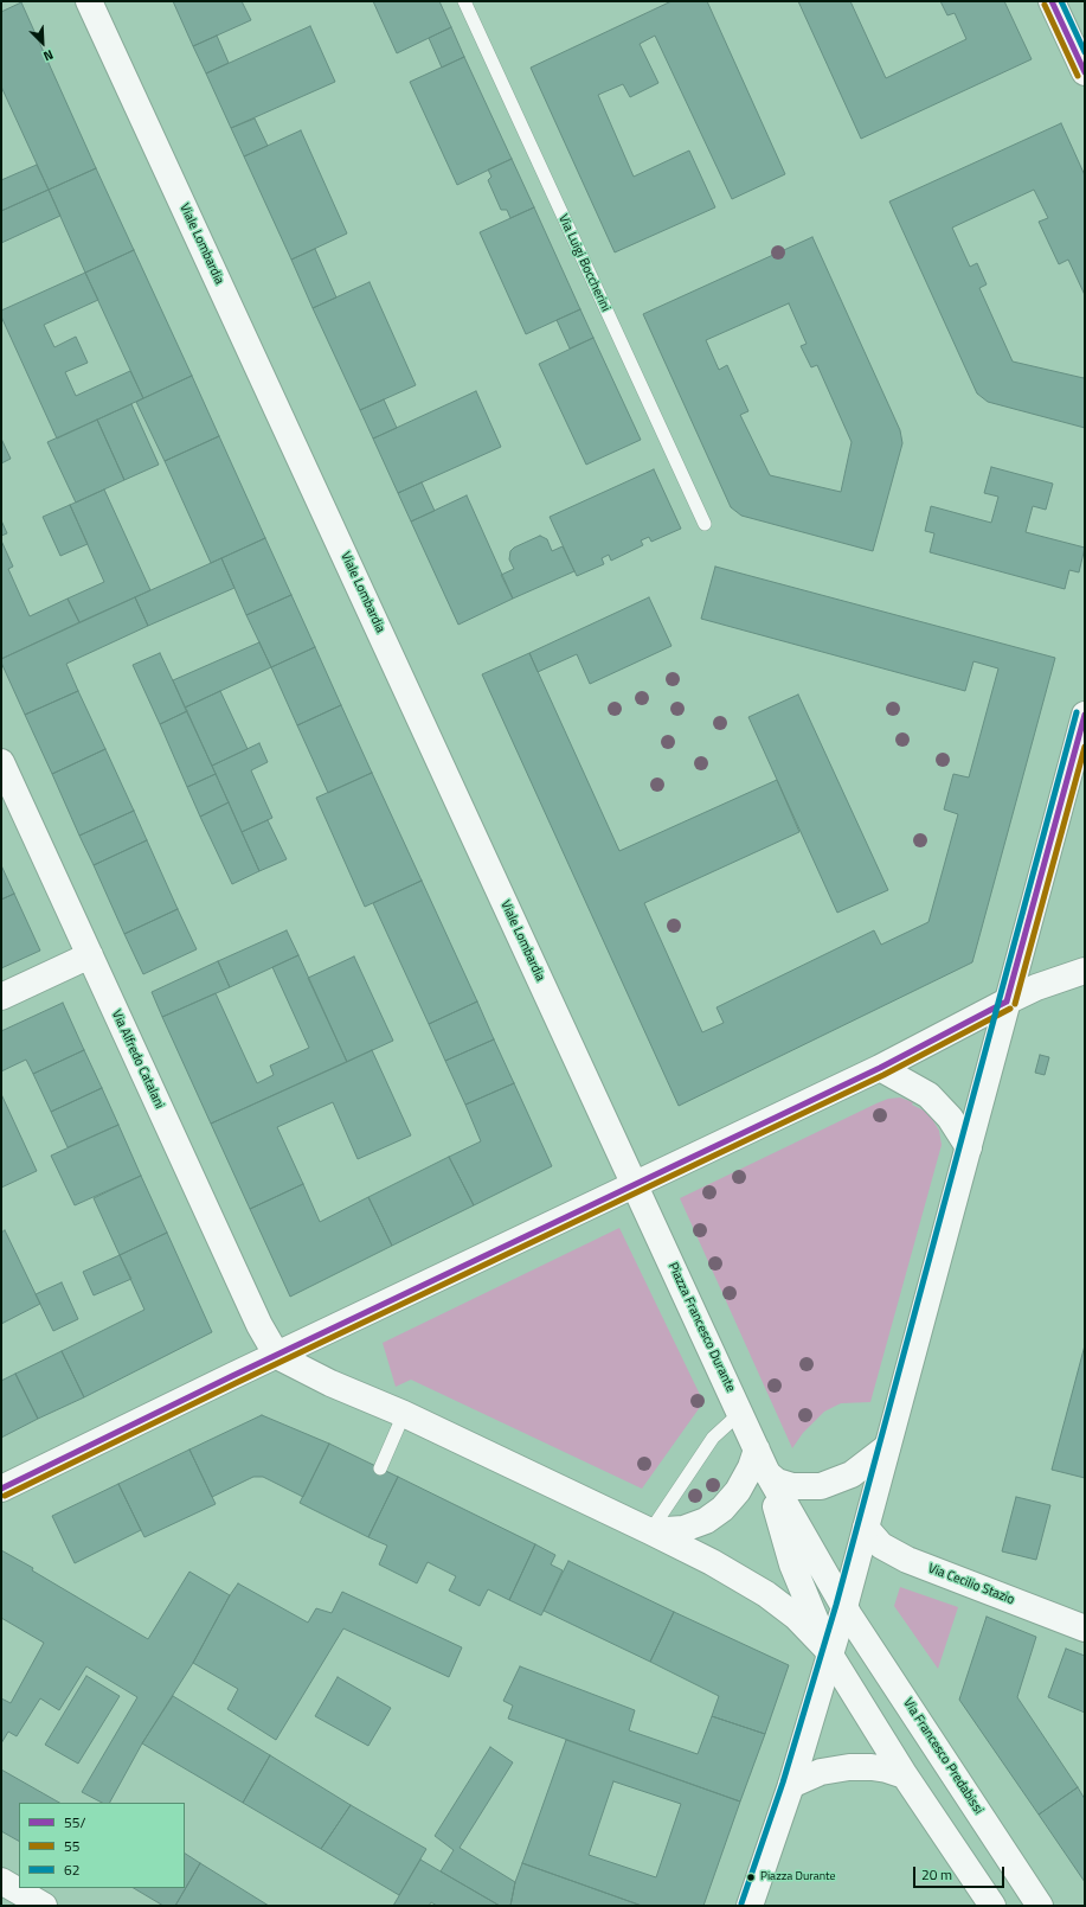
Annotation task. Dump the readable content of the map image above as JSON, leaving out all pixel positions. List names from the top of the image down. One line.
{"streets":{"street":["Viale Lombardia","Via Alfredo Catalani","Piazza Francesco Durante","Via Cecilio Stazio","Via Francesco Predabissi"],"lane":["Via Luigi Boccherini"]},"crossings":[["Viale Lombardia","Piazza Francesco Durante"],["Piazza Francesco Durante","Via Francesco Predabissi"]],"places":["Piazza Durante"],"lines":["transit line 55/","transit line 62","transit line 55"],"legend":["55/","55","62"],"scale_bar":"20 m","north":"bottom right"}
